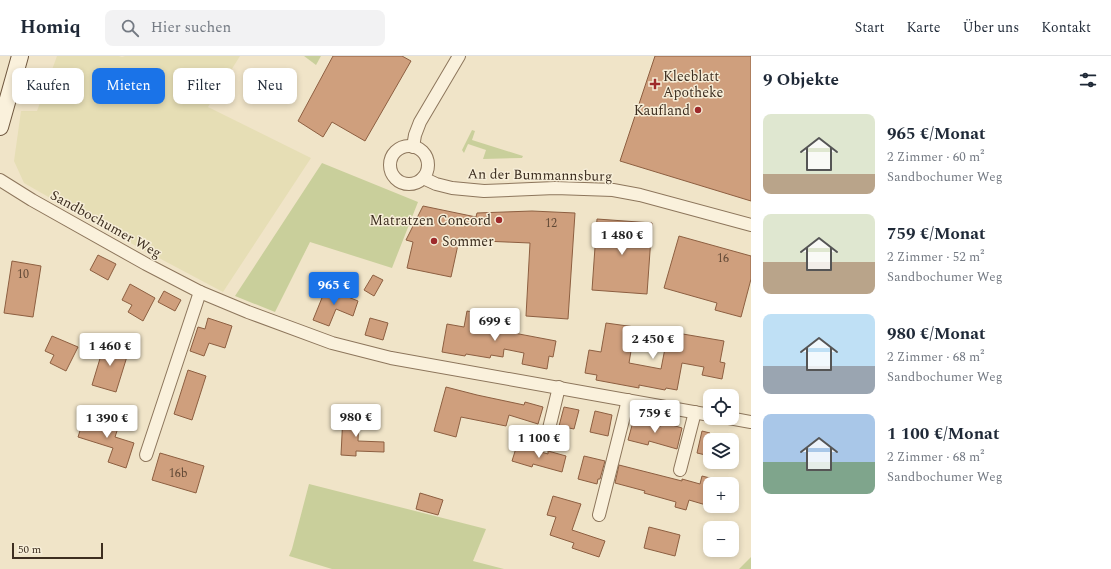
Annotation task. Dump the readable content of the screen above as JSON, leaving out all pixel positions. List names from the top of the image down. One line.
{"streets":{"street":["An der Bummannsburg","Sandbochumer Weg"]},"places":{"health":["Kleeblatt Apotheke"],"other":["Kaufland","Matratzen Concord","Sommer"]},"house_numbers":["12","16","10","16b"],"scale_bar":"50 m","page":{"header":"Homiq","search":"Hier suchen","nav":["Start","Karte","Über uns","Kontakt"],"heading":"9 Objekte","chip":["Kaufen","Mieten","Filter","Neu"],"list":[{"name":"965 €/Monat","note":"2 Zimmer · 60 m² · Sandbochumer Weg"},{"name":"759 €/Monat","note":"2 Zimmer · 52 m² · Sandbochumer Weg"},{"name":"980 €/Monat","note":"2 Zimmer · 68 m² · Sandbochumer Weg"},{"name":"1 100 €/Monat","note":"2 Zimmer · 68 m² · Sandbochumer Weg"}],"price":["1 480 €","965 €","699 €","2 450 €","1 460 €","759 €","980 €","1 390 €","1 100 €"],"map_buttons":["+","−"],"scale":"50 m"}}
